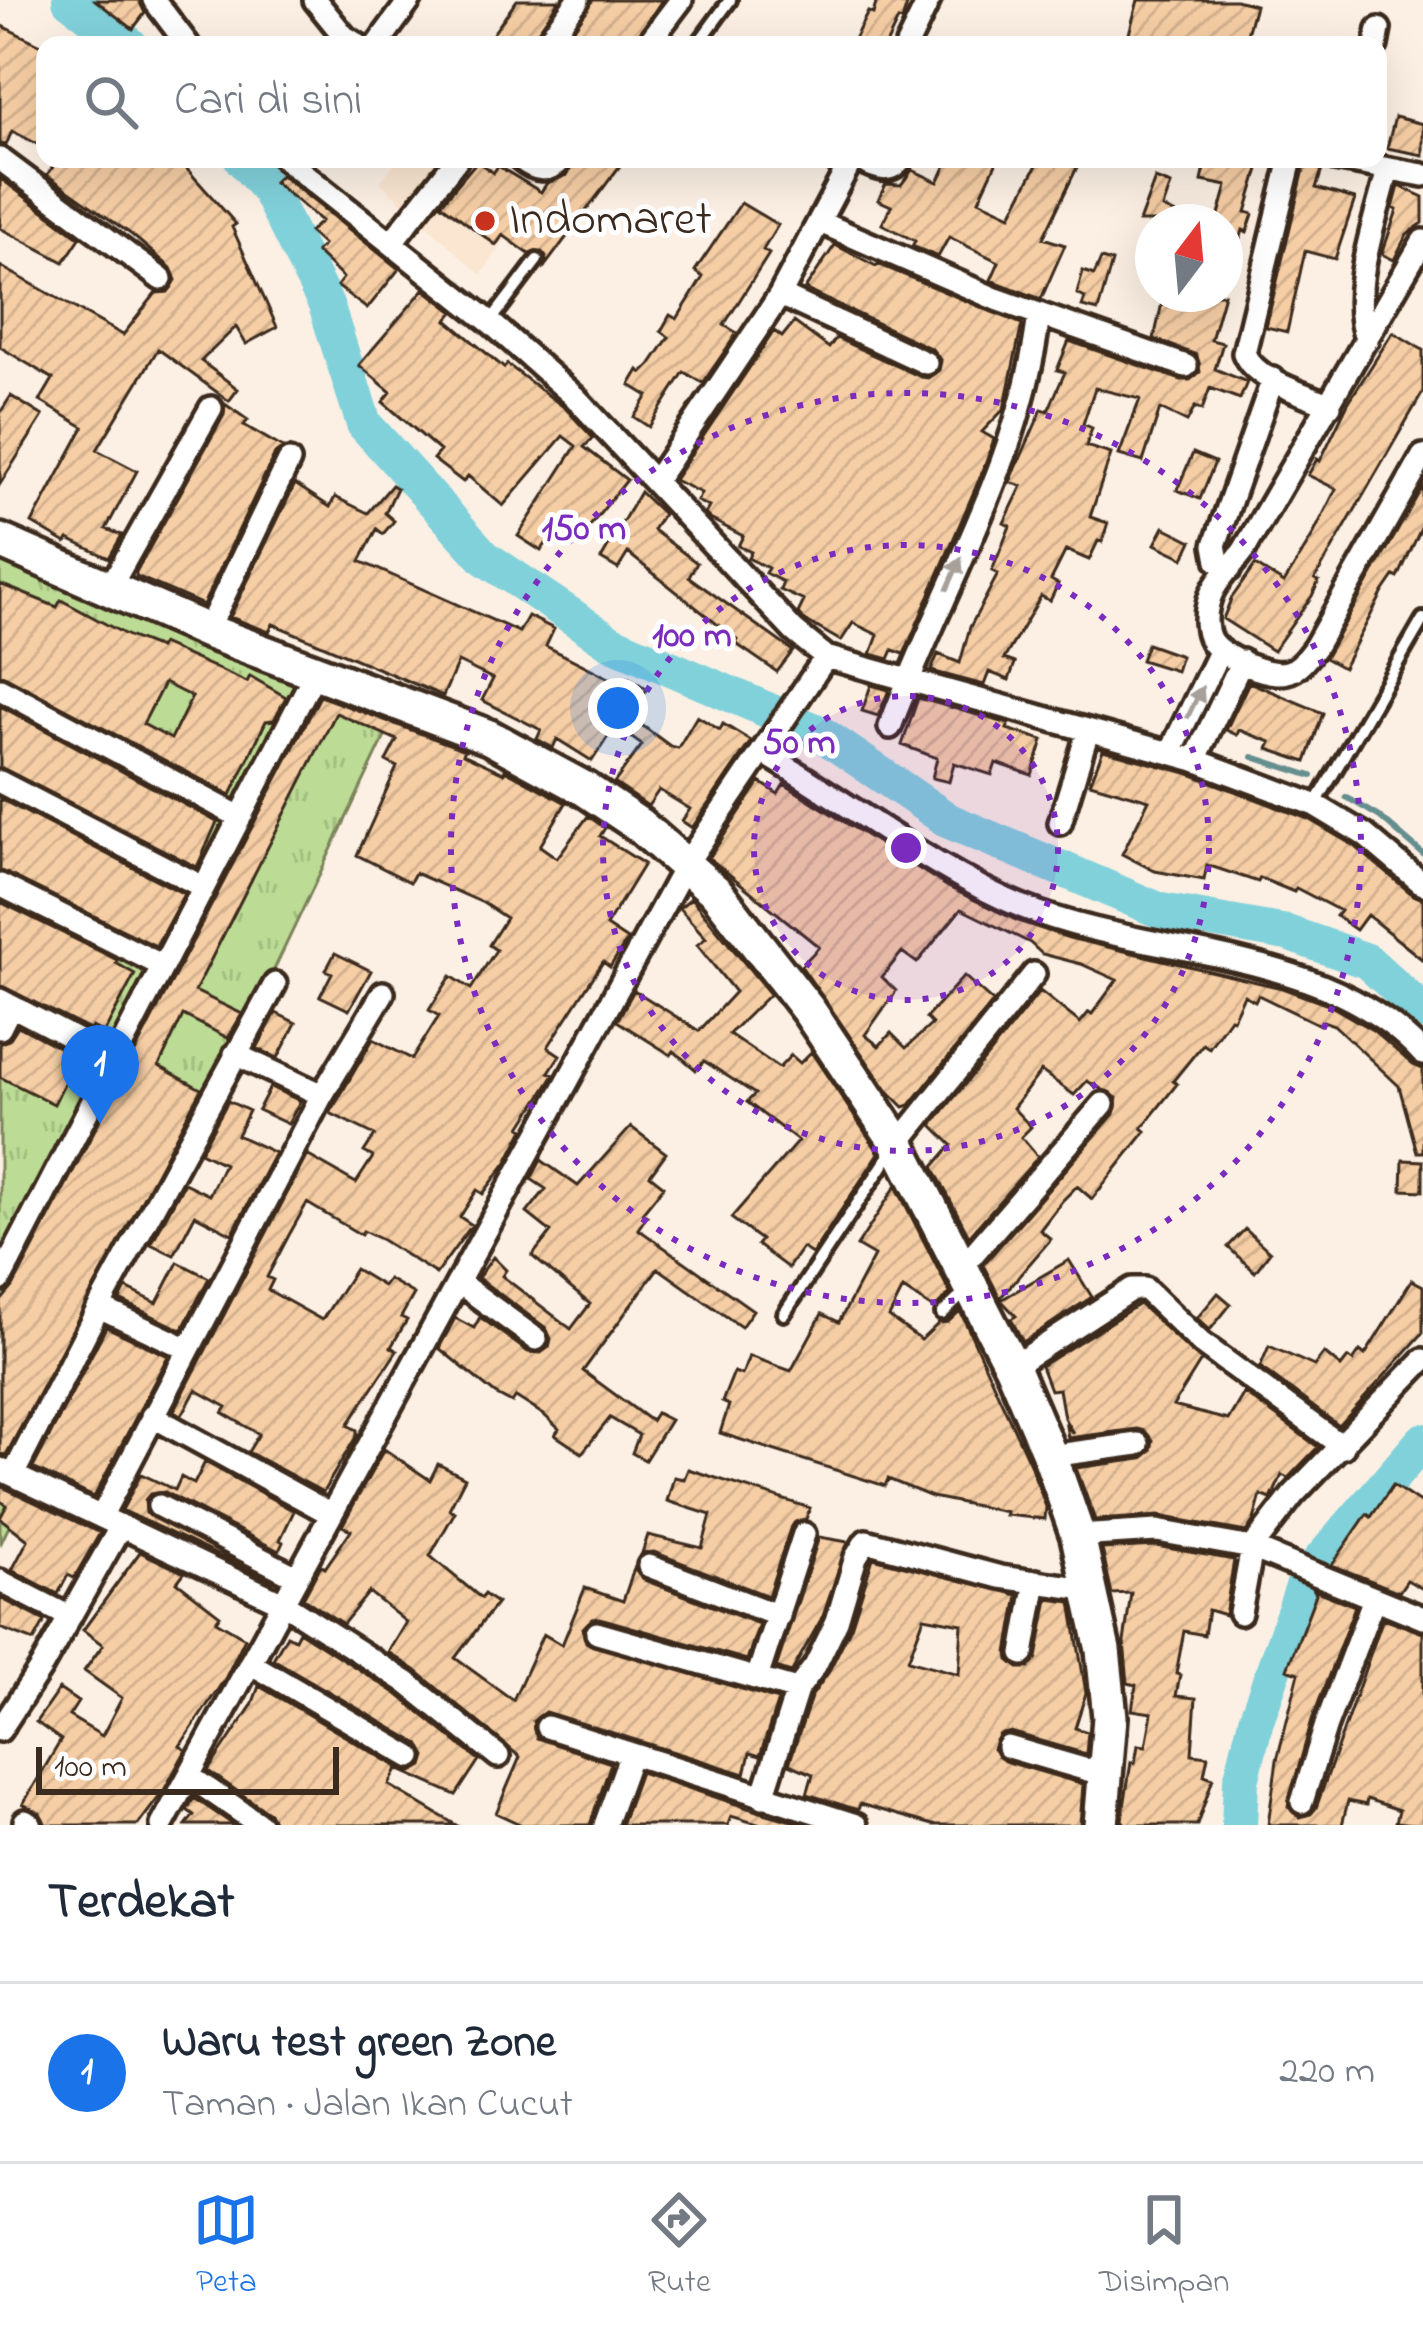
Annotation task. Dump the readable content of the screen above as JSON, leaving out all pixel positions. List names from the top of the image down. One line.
{"places":["Indomaret"],"scale_bar":"100 m","north":"top","page":{"search":"Cari di sini","pins":"1","scale":"100 m","heading":"Terdekat","list":[{"mark":"1","name":"Waru test green Zone","note":"Taman · Jalan Ikan Cucut","value":"220 m"}],"nav":["Peta","Rute","Disimpan"]},"rings":["150 m","100 m","50 m"]}
